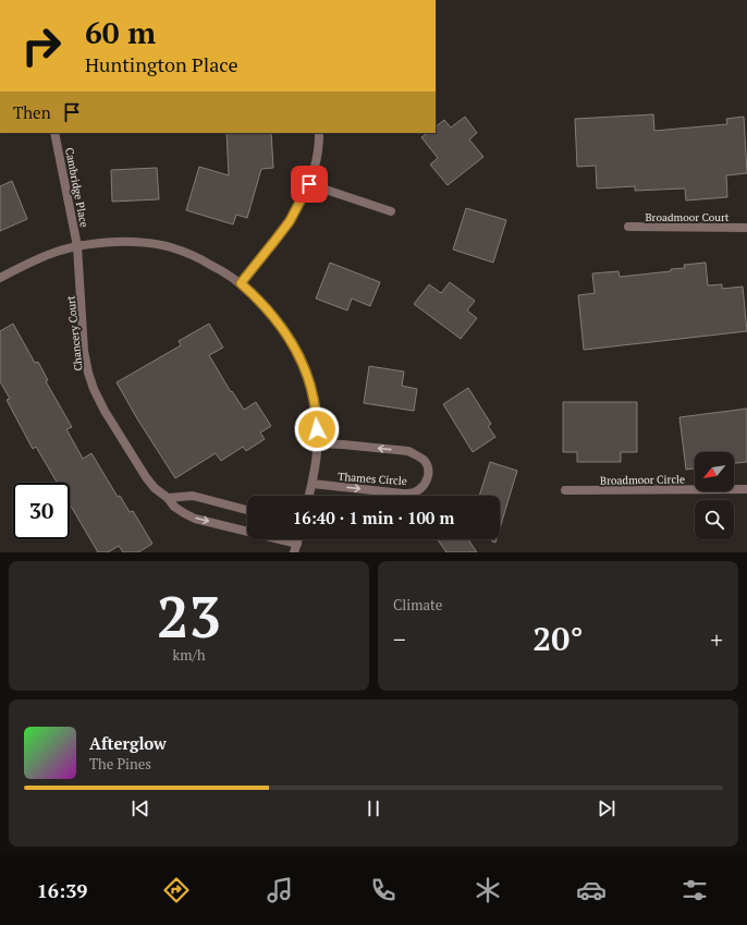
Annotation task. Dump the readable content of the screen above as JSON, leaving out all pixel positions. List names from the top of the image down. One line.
{"streets":{"street":["Cambridge Place","Broadmoor Court","Chancery Court","Thames Circle","Broadmoor Circle"]},"crossings":[["Cambridge Place","Chancery Court"]],"north":"bottom left","page":{"turn":["60 m","Huntington Place"],"then":"Then","limit":"30","trip":"16:40 · 1 min · 100 m","tile":[["23","km/h"],"Climate"],"heat":["−","20°","+"],"song":["Afterglow","The Pines"],"tabs":"16:39"}}
